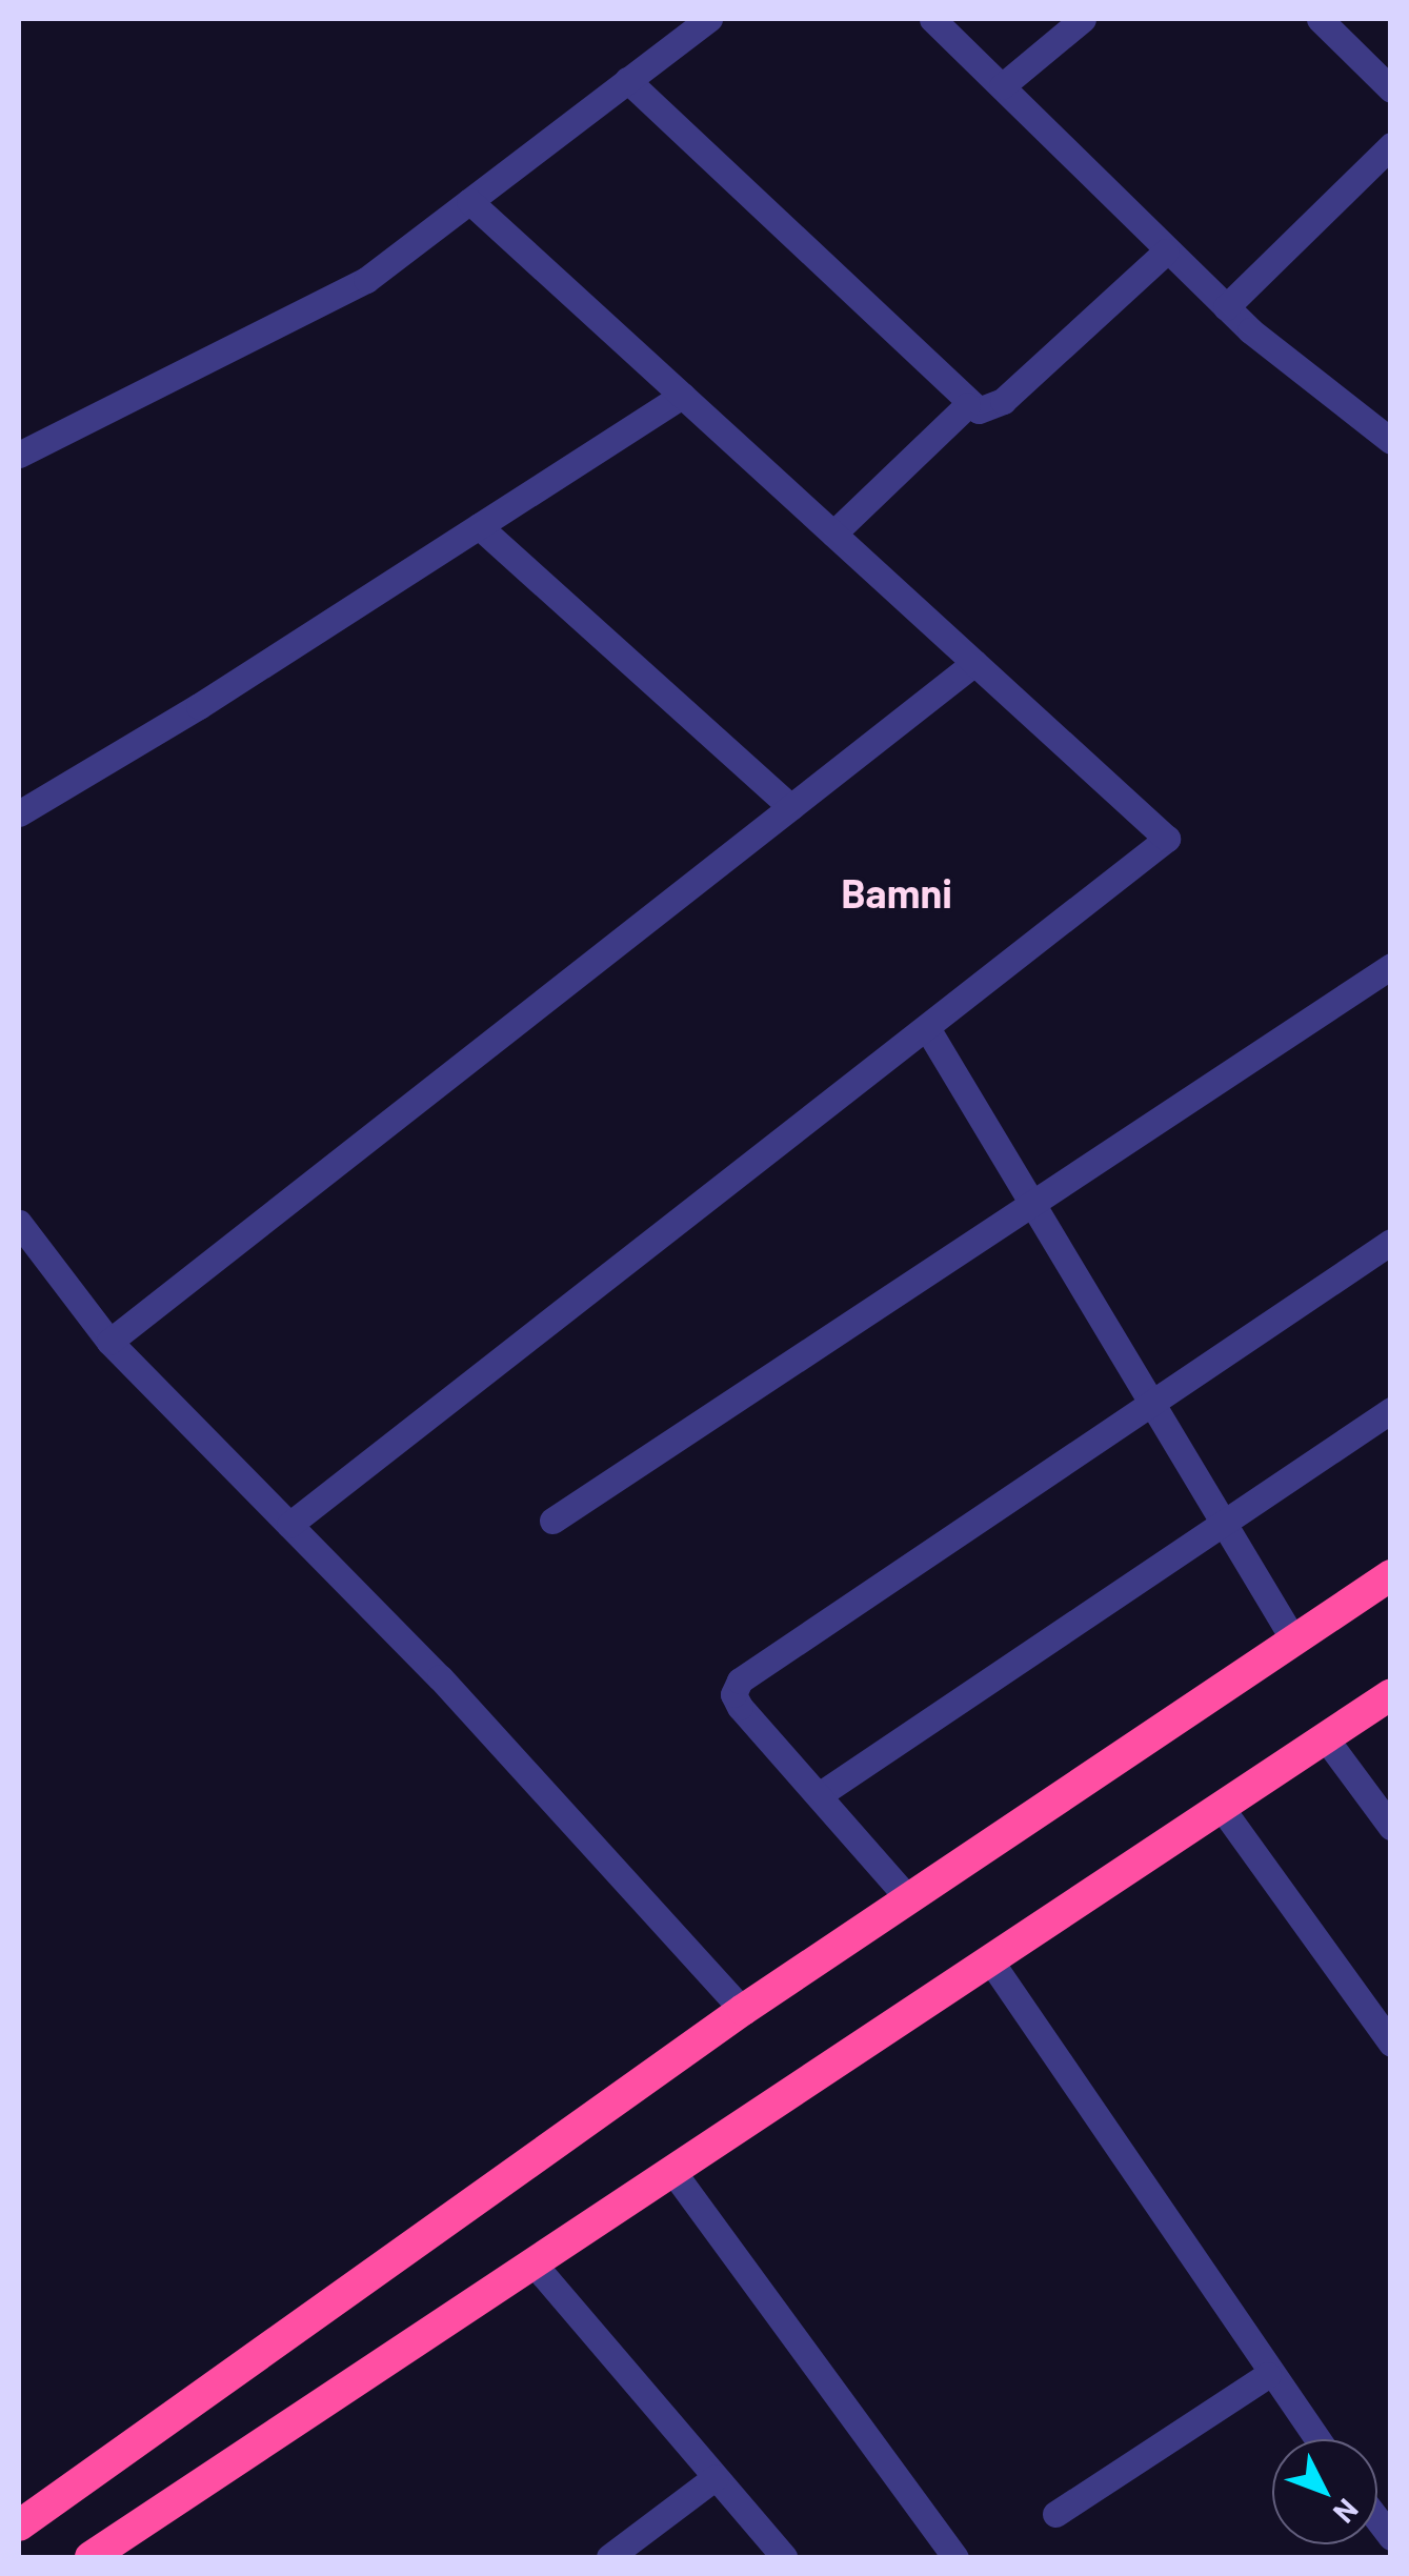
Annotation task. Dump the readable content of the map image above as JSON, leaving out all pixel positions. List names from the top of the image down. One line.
{"districts":["Bamni"],"north":"bottom right"}
